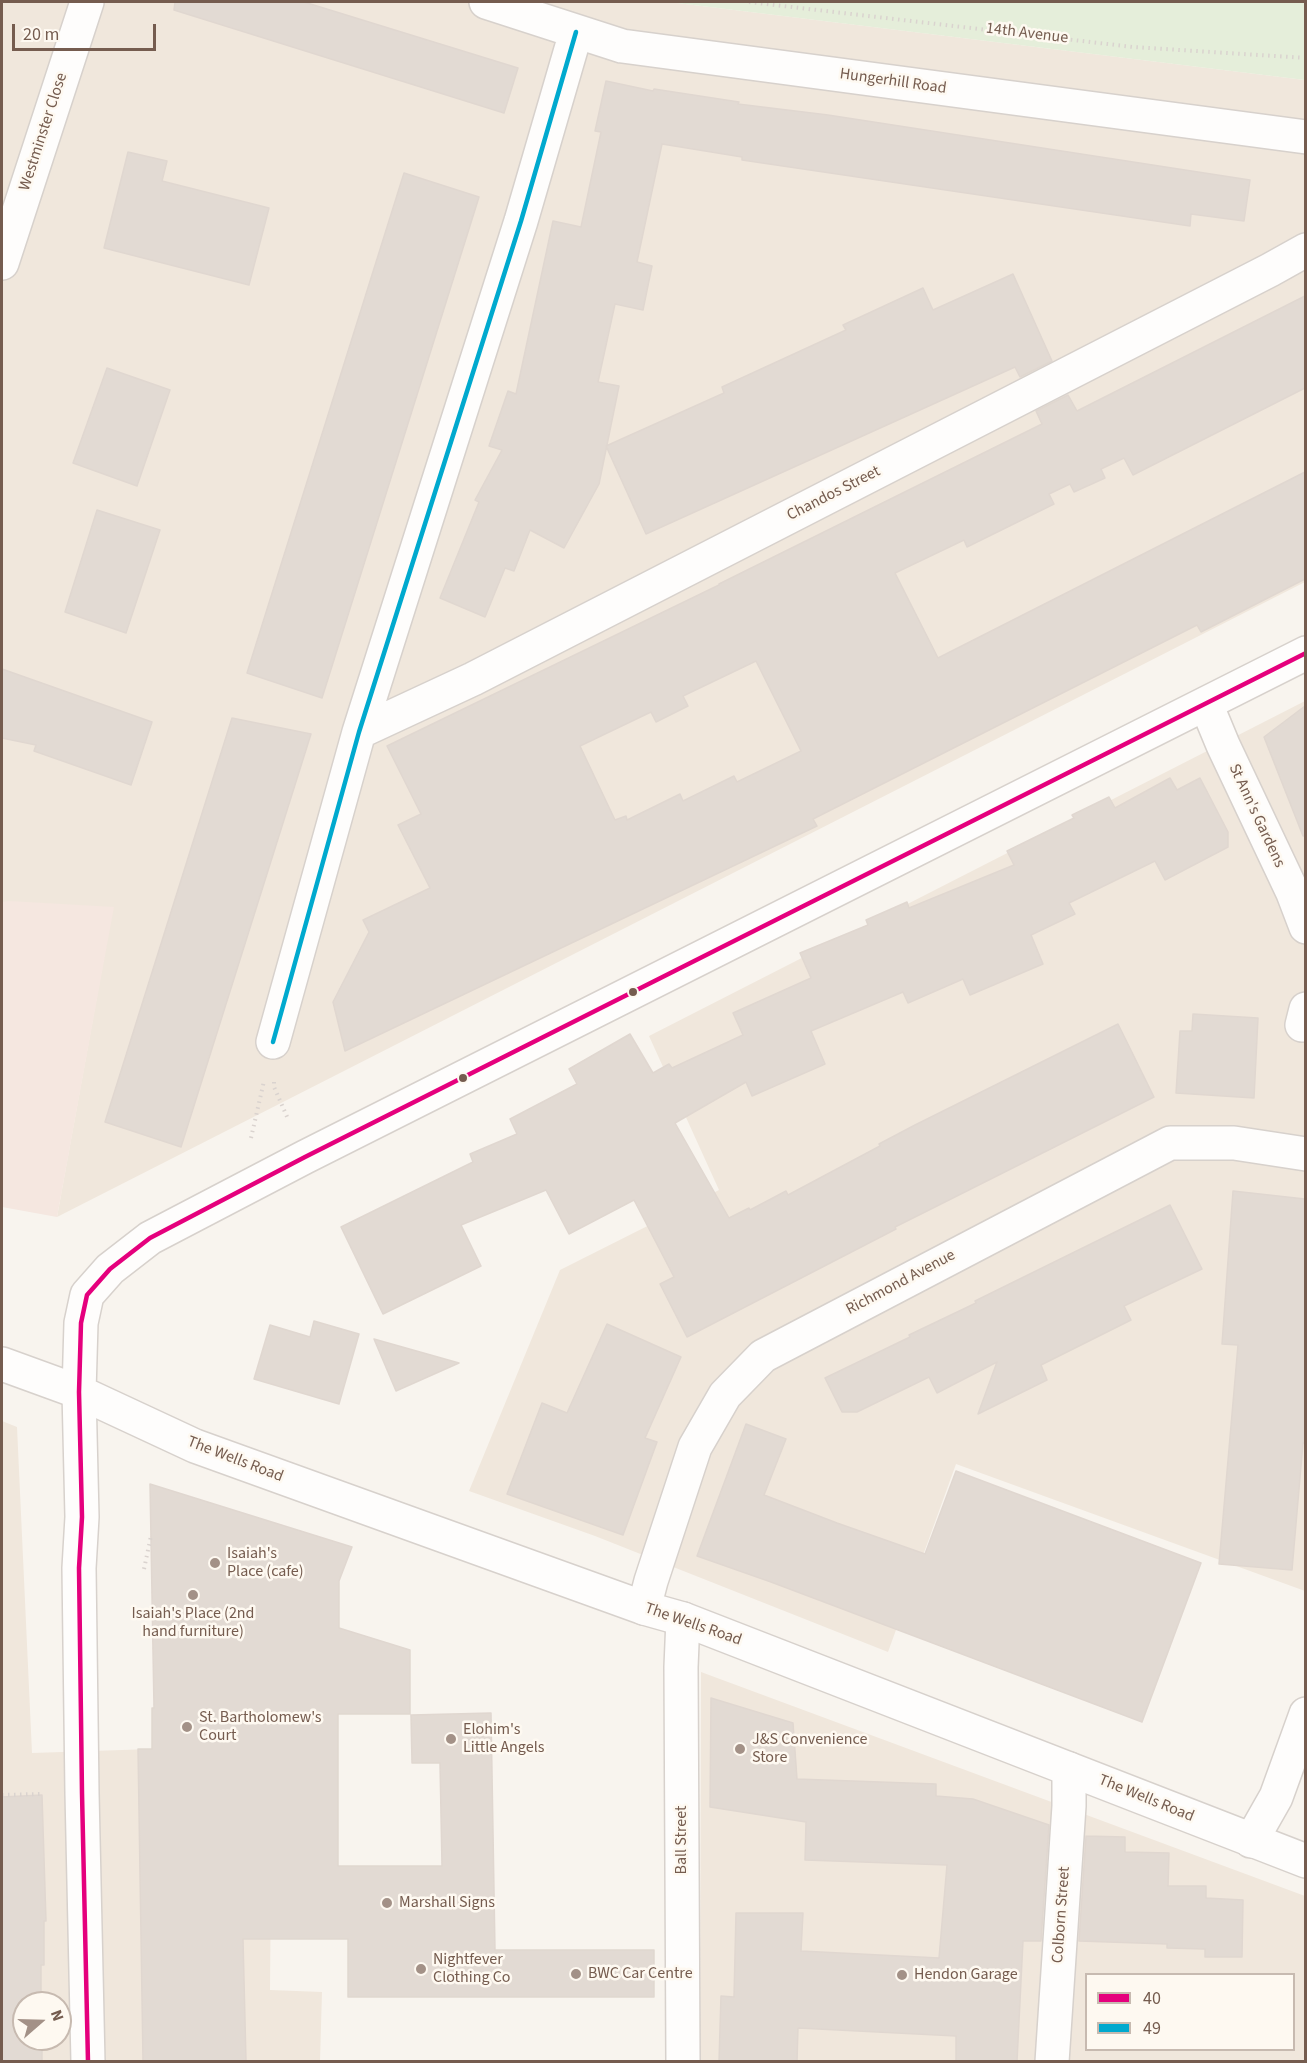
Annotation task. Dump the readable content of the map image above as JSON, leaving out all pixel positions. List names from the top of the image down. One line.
{"streets":{"street":["Hungerhill Road","Westminster Close","Chandos Street","St Ann's Gardens","Richmond Avenue","The Wells Road","Ball Street","Colborn Street"],"path":["14th Avenue"]},"crossings":[["Richmond Avenue","The Wells Road"],["The Wells Road","Ball Street"],["The Wells Road","Colborn Street"]],"places":["Isaiah's Place (cafe)","Isaiah's Place (2nd hand furniture)","St. Bartholomew's Court","Elohim's Little Angels","J&S Convenience Store","Marshall Signs","Nightfever Clothing Co","BWC Car Centre","Hendon Garage"],"lines":["transit line 49","transit line 40"],"legend":["40","49"],"scale_bar":"20 m","north":"right"}
